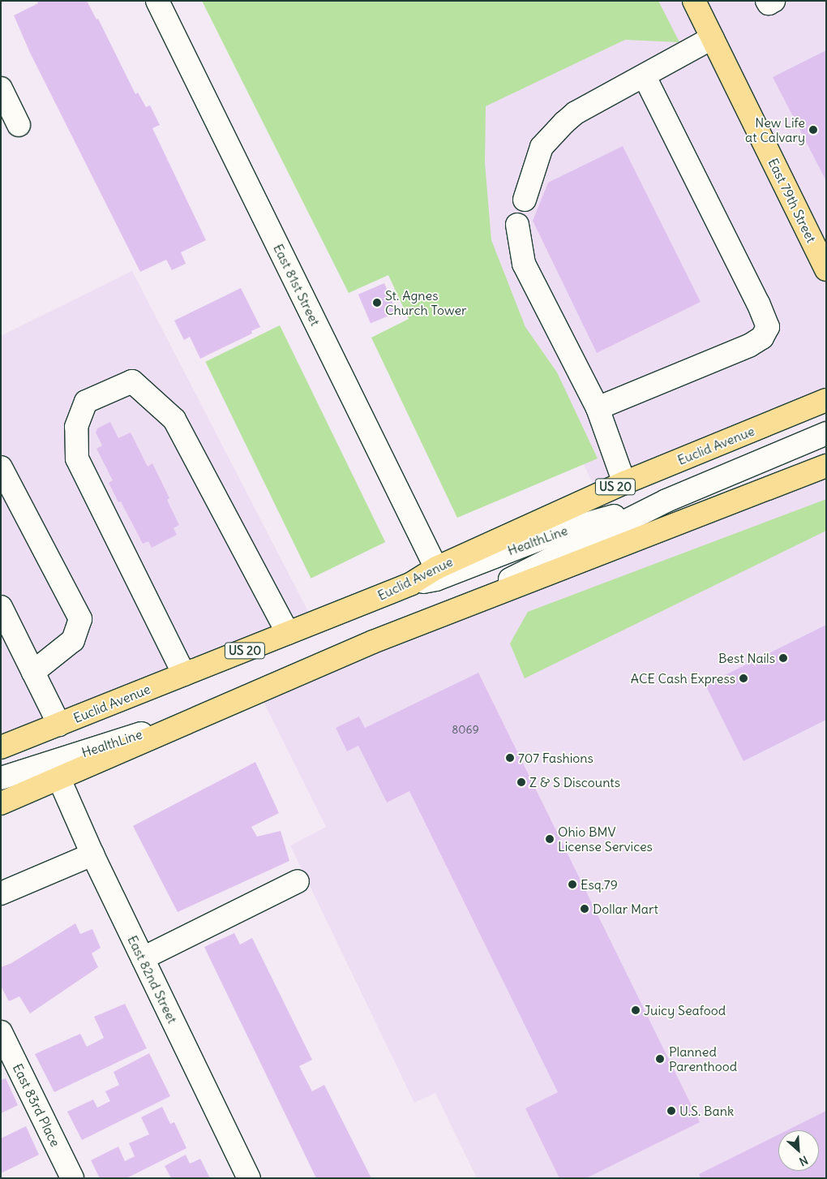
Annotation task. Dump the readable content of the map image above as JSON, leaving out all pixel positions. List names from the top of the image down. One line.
{"streets":{"main road":["East 79th Street","Euclid Avenue","US 20"],"street":["East 81st Street","HealthLine","East 82nd Street","East 83rd Place"]},"crossings":[["East 81st Street","Euclid Avenue"],["Euclid Avenue","HealthLine"]],"places":["New Life at Calvary","St. Agnes Church Tower","Best Nails","ACE Cash Express","707 Fashions","Z & S Discounts","Ohio BMV License Services","Esq.79","Dollar Mart","Juicy Seafood","Planned Parenthood","U.S. Bank"],"house_numbers":["8069"],"north":"bottom right"}
